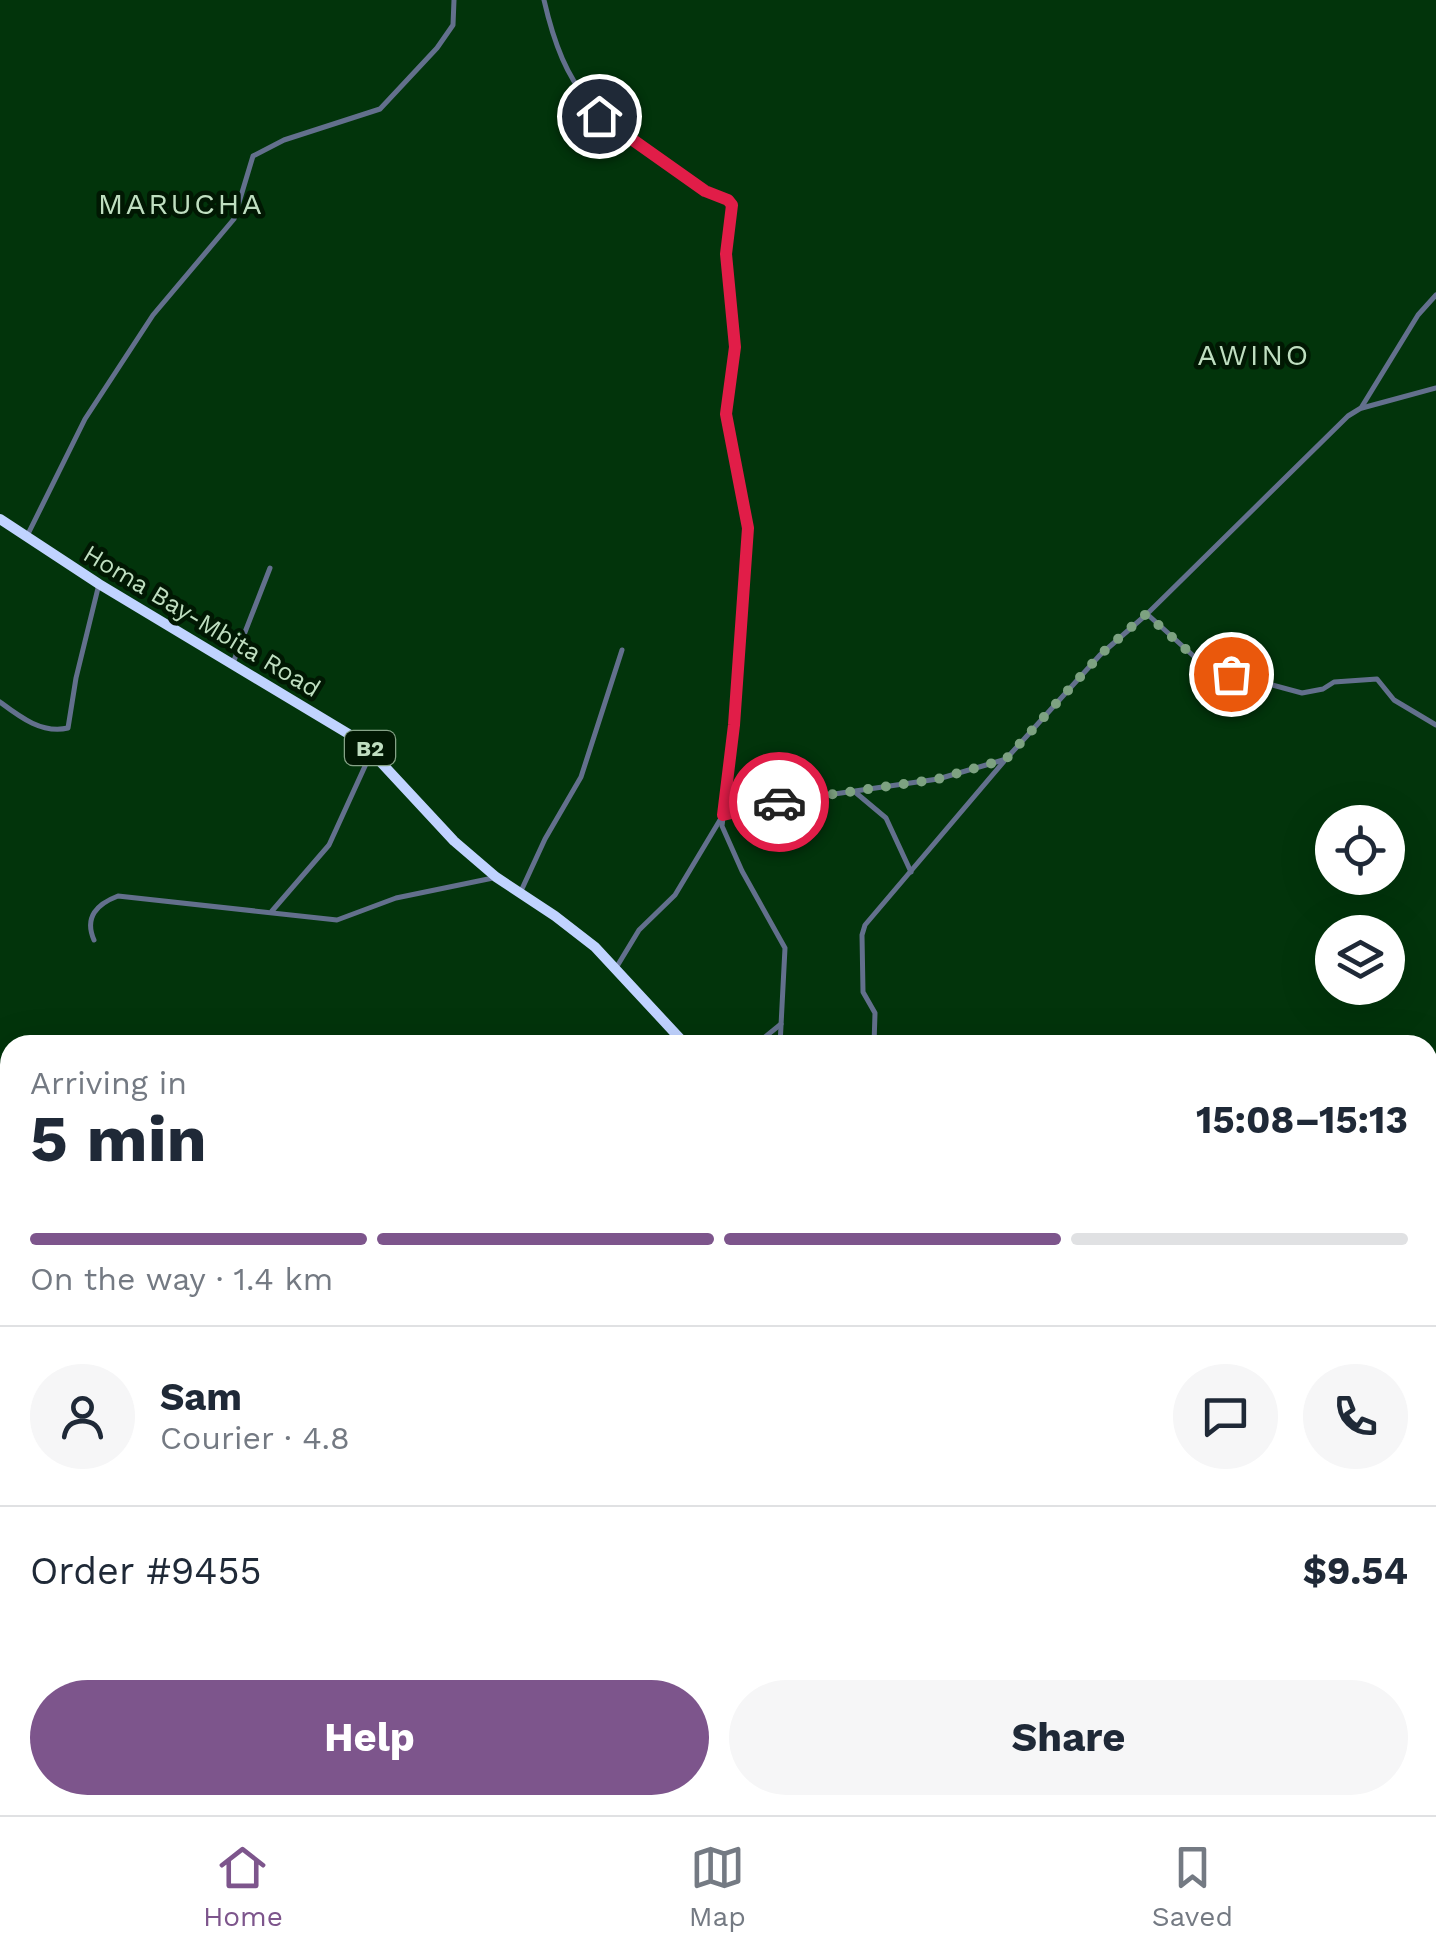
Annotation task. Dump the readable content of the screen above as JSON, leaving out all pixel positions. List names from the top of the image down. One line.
{"streets":{"highway":["Homa Bay-Mbita Road","B2"]},"districts":["MARUCHA","AWINO"],"page":{"heading":["5 min","Arriving in","15:08–15:13"],"panel":["Sam","Courier · 4.8","Order #9455","$9.54"],"bar":"On the way · 1.4 km","buttons":["Help","Share"],"tabs":["Home","Map","Saved"]}}
